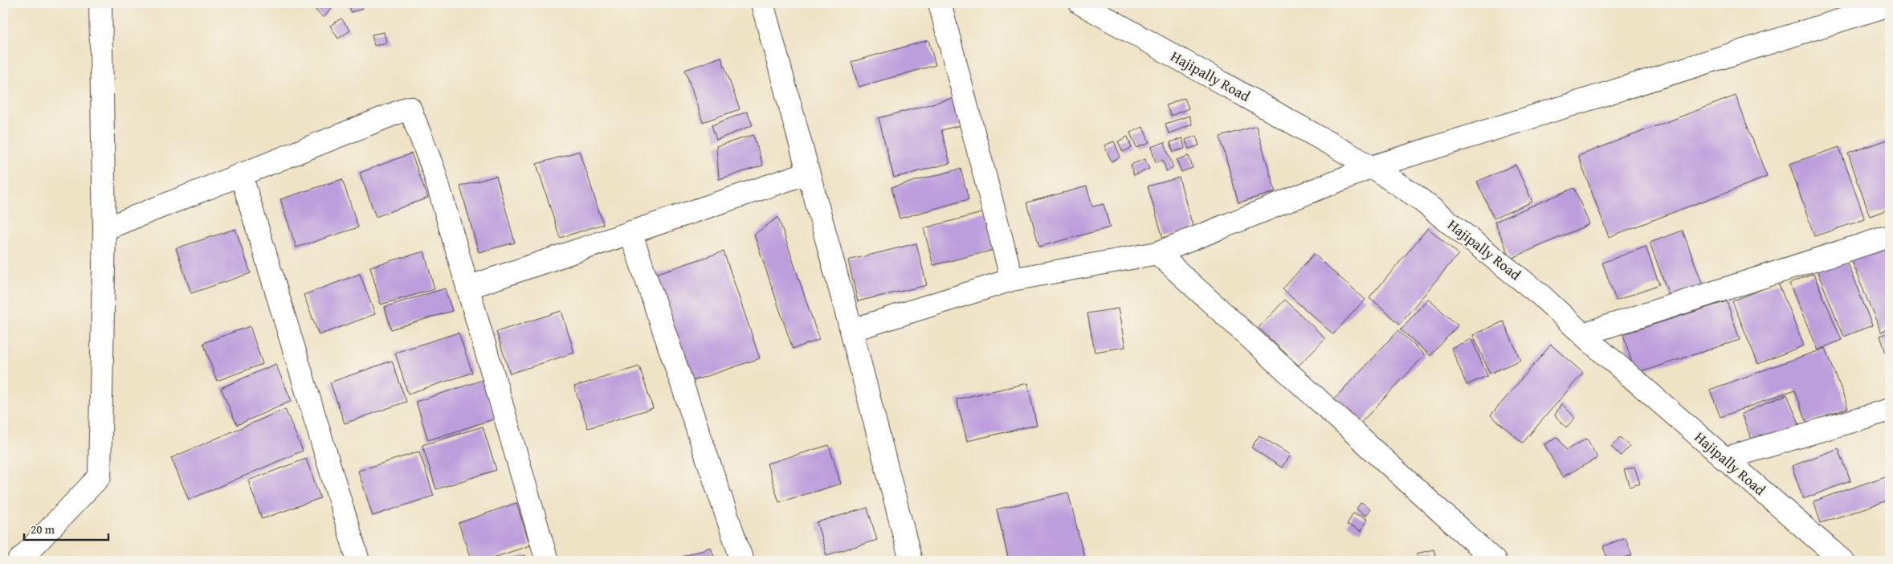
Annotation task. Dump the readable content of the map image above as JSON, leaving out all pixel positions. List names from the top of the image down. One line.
{"streets":{"street":["Hajipally Road"]},"scale_bar":"20 m"}
